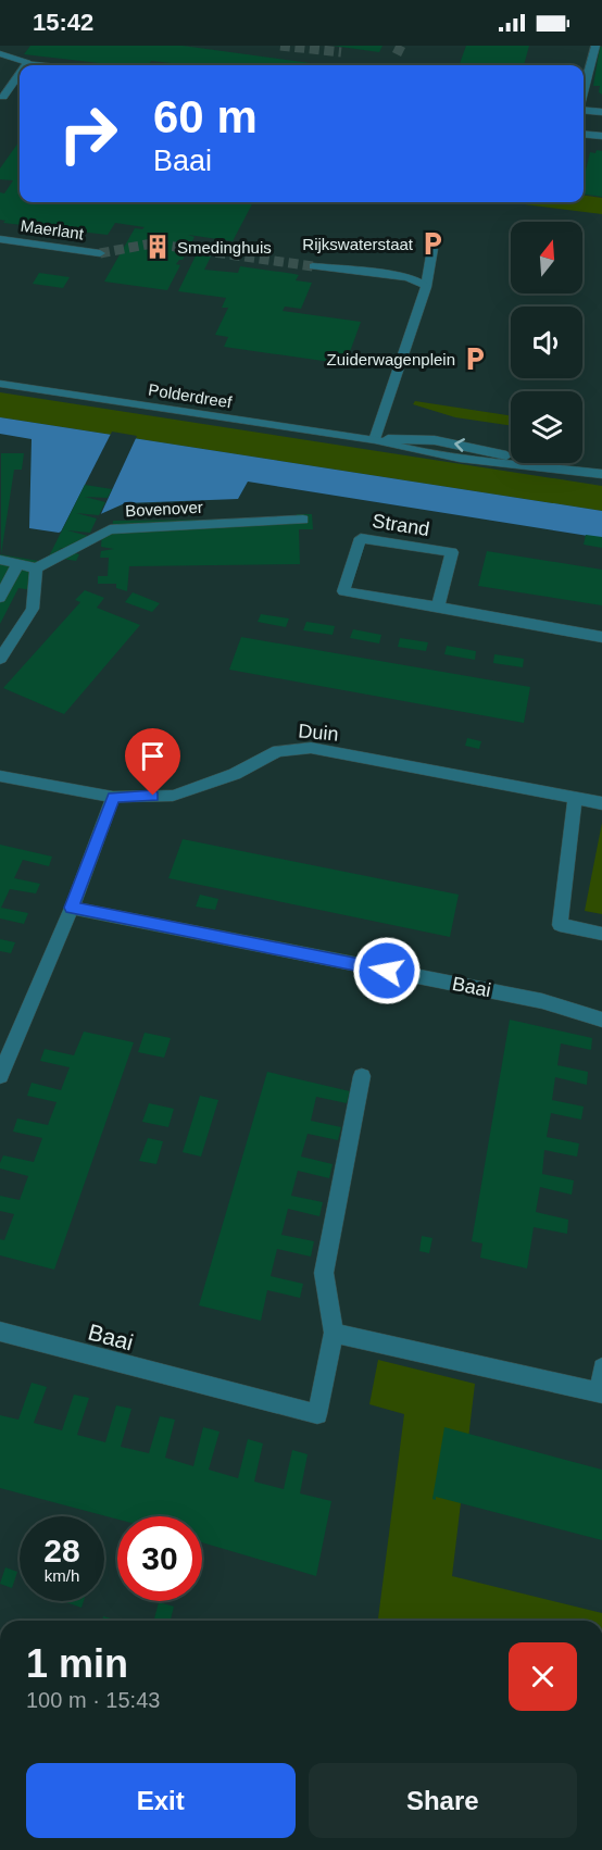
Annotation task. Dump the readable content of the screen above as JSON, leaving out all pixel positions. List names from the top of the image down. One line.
{"streets":{"street":["Maerlant","Polderdreef","Bovenover","Strand","Duin","Baai"]},"places":{"parking":["Rijkswaterstaat","Zuiderwagenplein"],"building":["Smedinghuis"]},"north":"top","page":{"status":"15:42","turn":["60 m","Baai"],"speed":"28 km/h","limit":"30","heading":["1 min","100 m · 15:43"],"buttons":["Exit","Share"]}}
